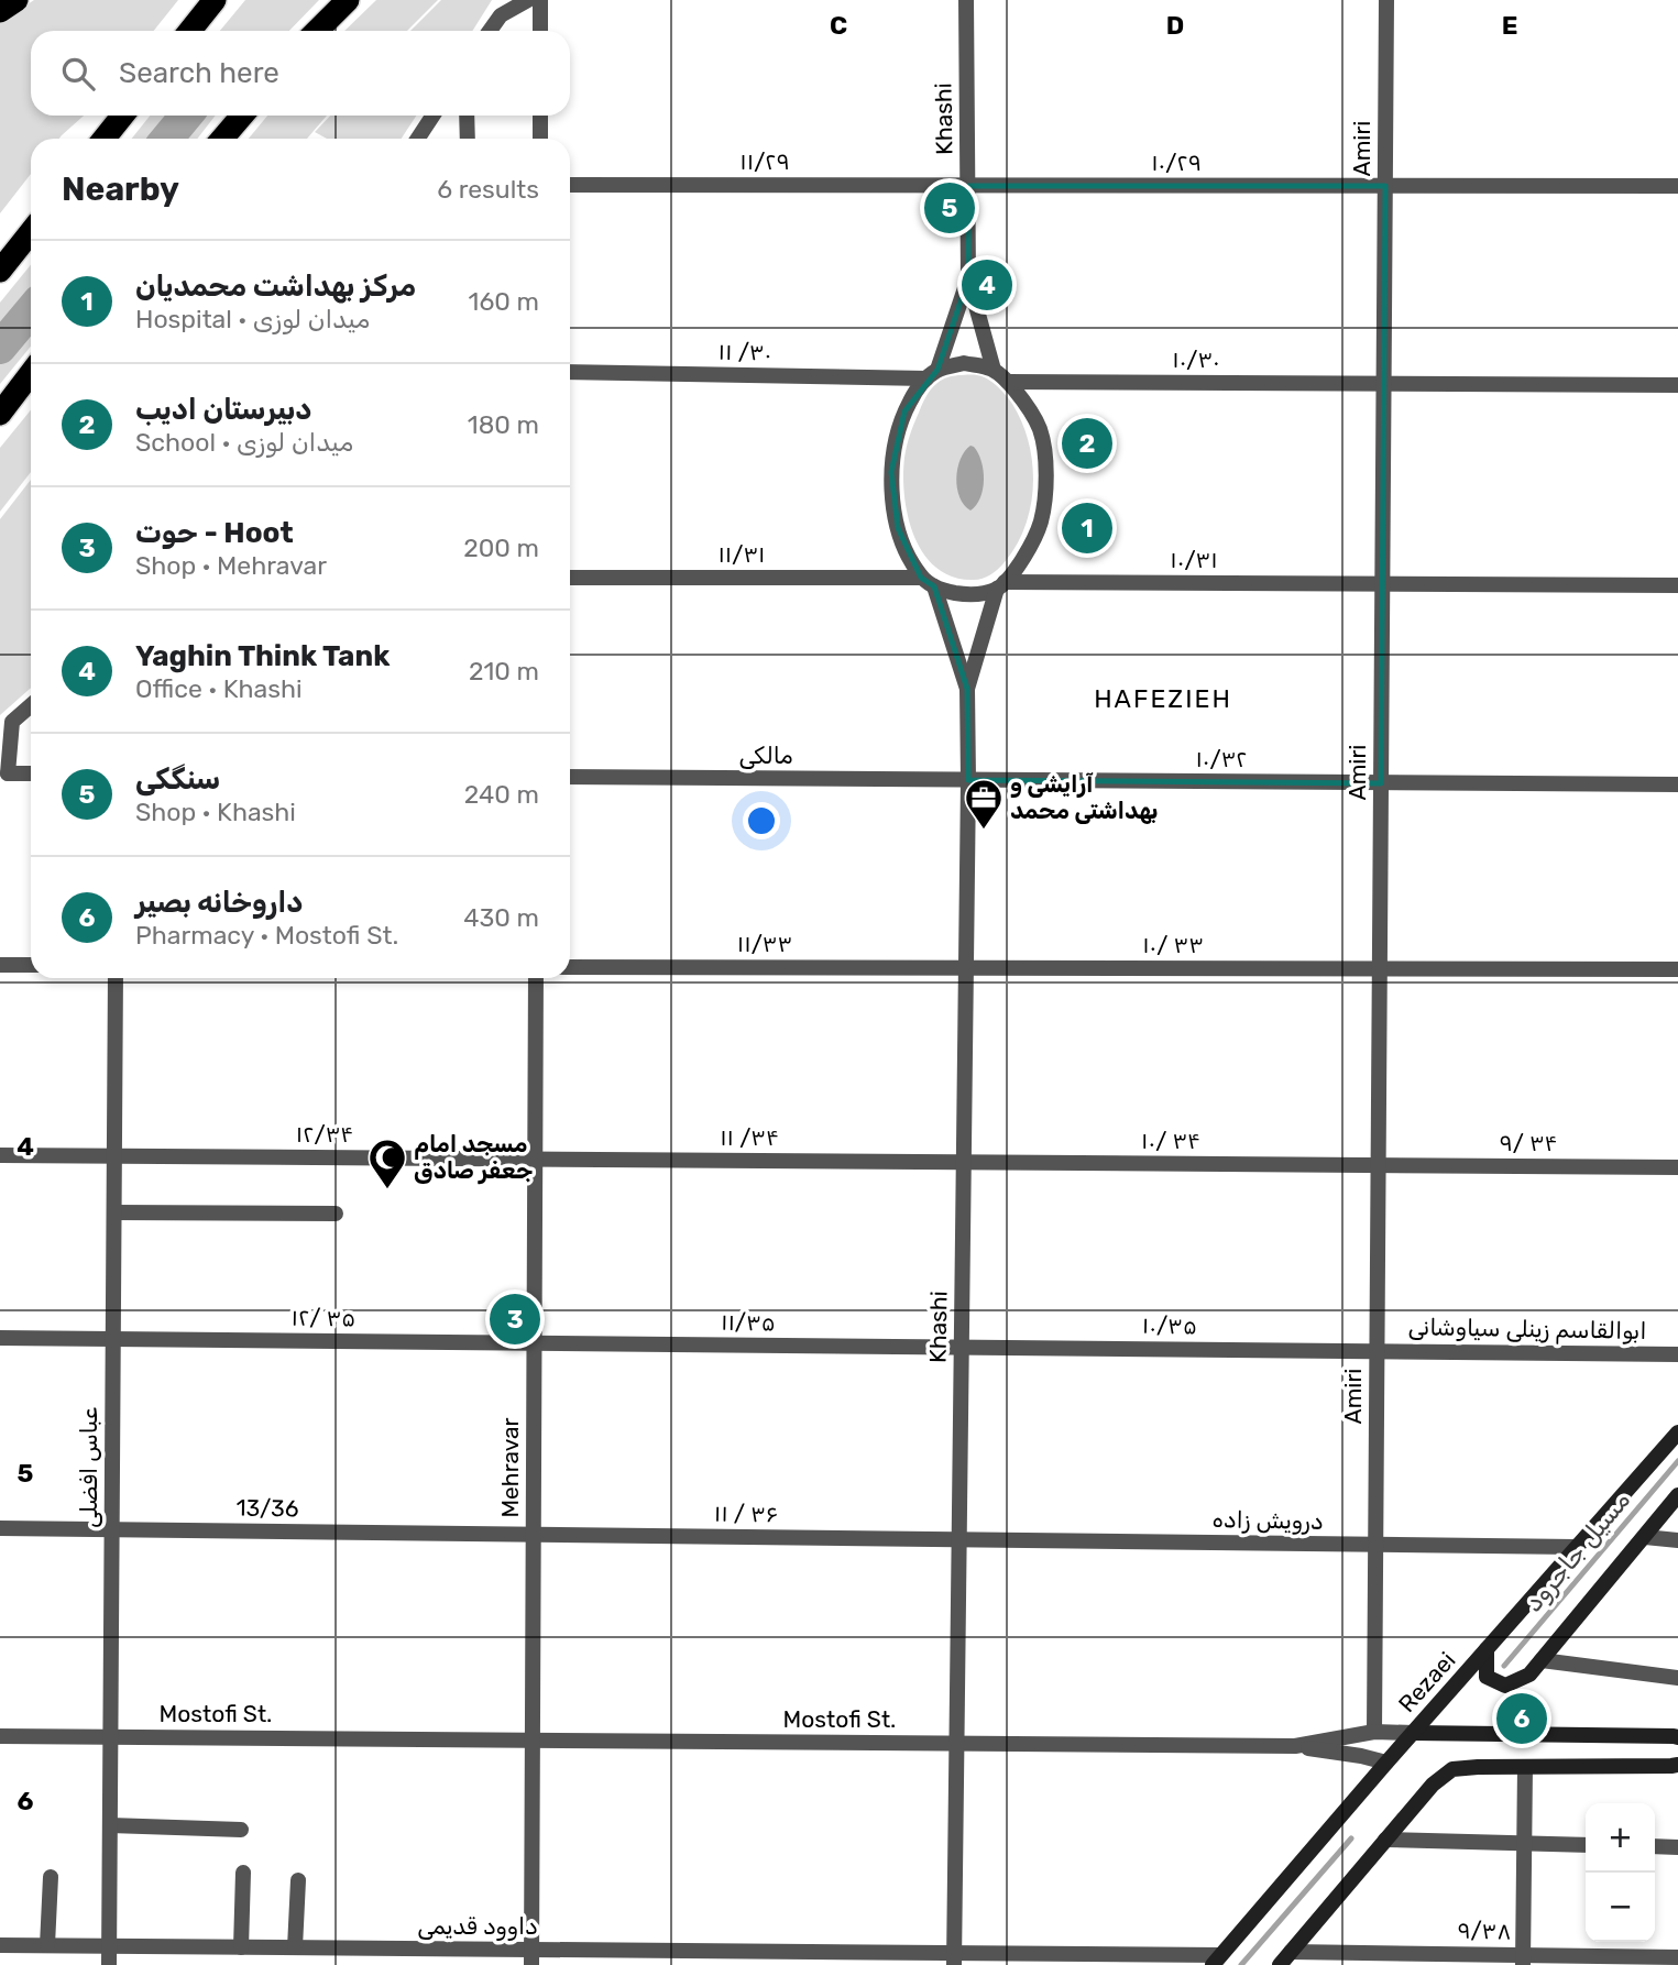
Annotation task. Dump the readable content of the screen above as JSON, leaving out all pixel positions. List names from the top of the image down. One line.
{"streets":{"main road":["Rezaei","Mostofi St."],"street":["Khashi","Amiri","۱۱/۲۹","۱۰/۲۹","۱۱ /۳۰","۱۰/۳۰","۱۱/۳۱","۱۰/۳۱","مالکی","۱۰/۳۲","۱۱/۳۳","۱۰/ ۳۳","۱۲/۳۴","۱۱ /۳۴","۱۰/ ۳۴","۹/ ۳۴","۱۲/ ۳۵","۱۱/۳۵","۱۰/۳۵","ابوالقاسم زینلی سیاوشانی","عباس افضلی","Mehravar","13/36","۱۱ / ۳۶","درویش زاده","داوود قدیمی","۹/۳۸"]},"crossings":[["Khashi","۱۱/۲۹"],["Khashi","۱۰/۲۹"],["Khashi","۱۱ /۳۰"],["Khashi","۱۰/۳۰"],["Khashi","۱۱/۳۱"],["Khashi","۱۰/۳۱"],["Khashi","مالکی"],["Khashi","۱۰/۳۲"],["Khashi","۱۱/۳۳"],["Khashi","۱۰/ ۳۳"],["Khashi","۱۱ /۳۴"],["Khashi","۱۰/ ۳۴"],["Khashi","۱۱/۳۵"],["Khashi","۱۰/۳۵"],["Khashi","۱۱ / ۳۶"],["Khashi","درویش زاده"],["Khashi","Mostofi St."],["Khashi","داوود قدیمی"],["Amiri","۱۰/۲۹"],["Amiri","۱۰/۳۰"],["Amiri","۱۰/۳۱"],["Amiri","۱۰/۳۲"],["Amiri","۱۰/ ۳۳"],["Amiri","۱۰/ ۳۴"],["Amiri","۹/ ۳۴"],["Amiri","۱۰/۳۵"],["Amiri","ابوالقاسم زینلی سیاوشانی"],["Amiri","درویش زاده"],["Amiri","Mostofi St."],["۱۱/۲۹","۱۰/۲۹"],["۱۱ /۳۰","۱۰/۳۰"],["۱۱ /۳۰","۱۱/۳۱"],["۱۱ /۳۰","۱۰/۳۱"],["۱۰/۳۰","۱۱/۳۱"],["۱۰/۳۰","۱۰/۳۱"],["۱۱/۳۱","۱۰/۳۱"],["مالکی","۱۰/۳۲"],["۱۱/۳۳","۱۰/ ۳۳"],["۱۲/۳۴","۱۱ /۳۴"],["۱۲/۳۴","عباس افضلی"],["۱۲/۳۴","Mehravar"],["۱۱ /۳۴","۱۰/ ۳۴"],["۱۱ /۳۴","Mehravar"],["۱۰/ ۳۴","۹/ ۳۴"],["۱۲/ ۳۵","۱۱/۳۵"],["۱۲/ ۳۵","عباس افضلی"],["۱۲/ ۳۵","Mehravar"],["۱۱/۳۵","۱۰/۳۵"],["۱۱/۳۵","Mehravar"],["۱۰/۳۵","ابوالقاسم زینلی سیاوشانی"],["عباس افضلی","13/36"],["عباس افضلی","Mostofi St."],["عباس افضلی","داوود قدیمی"],["Mehravar","13/36"],["Mehravar","۱۱ / ۳۶"],["Mehravar","Mostofi St."],["Mehravar","داوود قدیمی"],["13/36","۱۱ / ۳۶"],["۱۱ / ۳۶","درویش زاده"],["درویش زاده","Rezaei"],["Rezaei","Mostofi St."],["Rezaei","داوود قدیمی"]],"districts":["HAFEZIEH"],"water":["مسیل جاجرود"],"places":{"office":["آرایشی و بهداشتی محمد"],"mosque":["مسجد امام جعفر صادق"]},"page":{"search":"Search here","heading":["Nearby","6 results"],"pins":["5","4","2","1","3","6"],"list":[{"mark":"1","name":"مرکز بهداشت محمدیان","note":"Hospital · میدان لوزی","value":"160 m"},{"mark":"2","name":"دبیرستان ادیب","note":"School · میدان لوزی","value":"180 m"},{"mark":"3","name":"حوت - Hoot","note":"Shop · Mehravar","value":"200 m"},{"mark":"4","name":"Yaghin Think Tank","note":"Office · Khashi","value":"210 m"},{"mark":"5","name":"سنگکی","note":"Shop · Khashi","value":"240 m"},{"mark":"6","name":"داروخانه بصیر","note":"Pharmacy · Mostofi St.","value":"430 m"}],"map_buttons":["+","−"]},"grid":{"columns":["C","D","E"],"rows":["4","5","6"]}}
